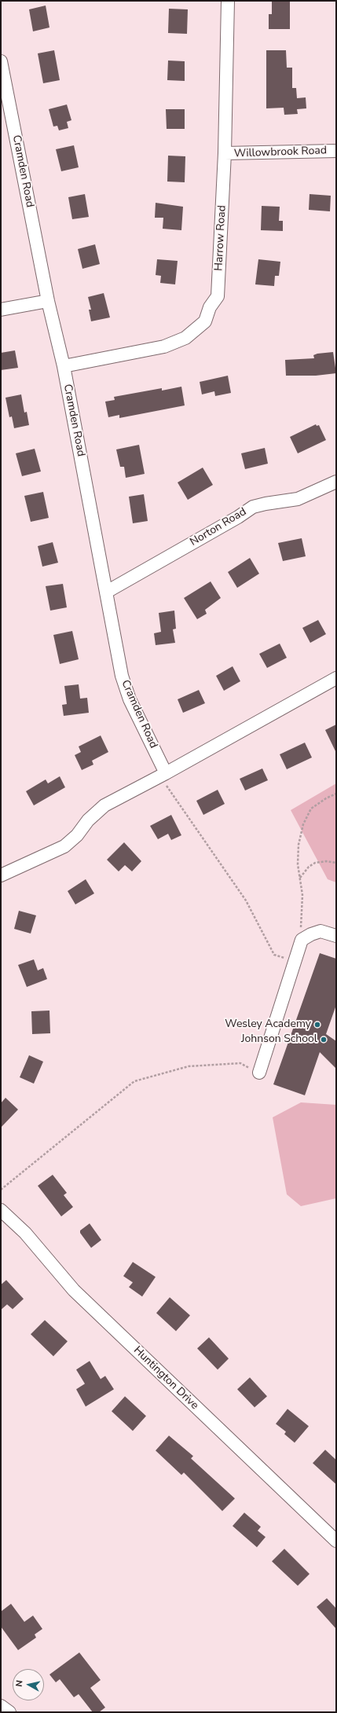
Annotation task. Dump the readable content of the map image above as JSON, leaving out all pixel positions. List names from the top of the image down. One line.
{"streets":{"street":["Willowbrook Road","Cramden Road","Harrow Road","Norton Road","Huntington Drive"]},"crossings":[["Willowbrook Road","Harrow Road"],["Cramden Road","Harrow Road"],["Cramden Road","Norton Road"]],"places":["Wesley Academy","Johnson School"],"north":"left"}
